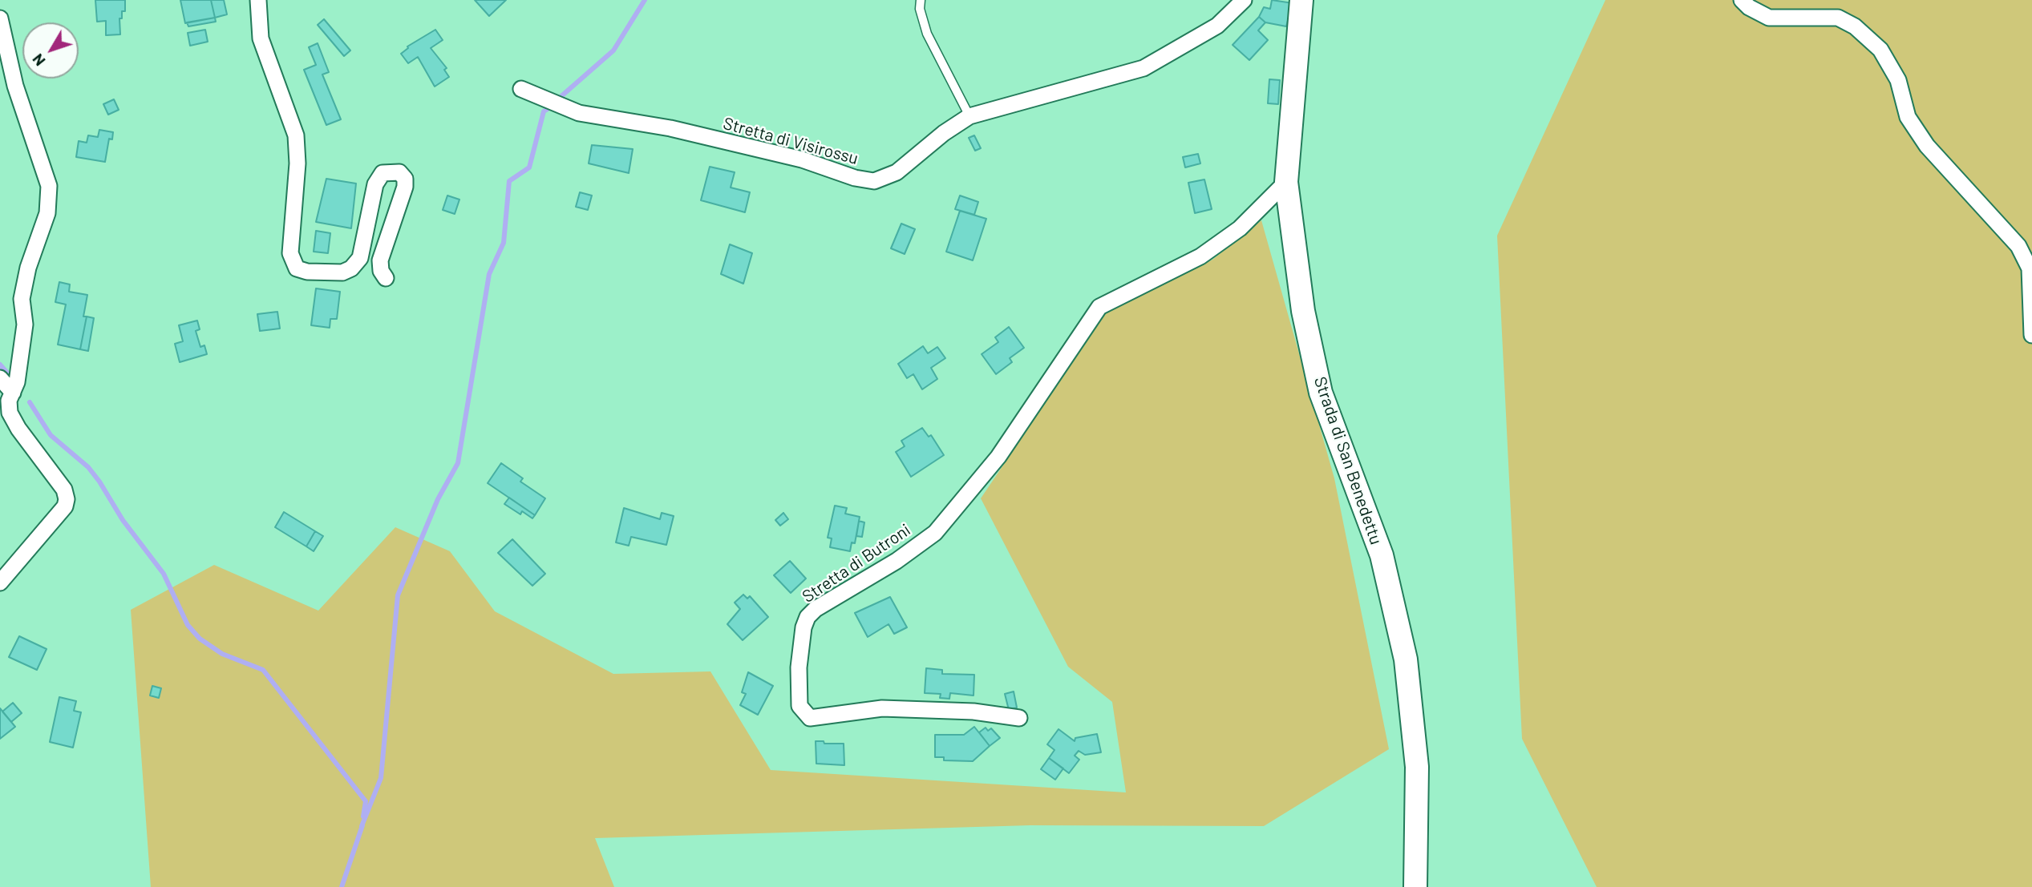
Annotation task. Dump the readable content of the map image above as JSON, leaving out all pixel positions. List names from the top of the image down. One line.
{"streets":{"street":["Stretta di Visirossu","Strada di San Benedettu","Stretta di Butroni"]},"crossings":[["Strada di San Benedettu","Stretta di Butroni"]],"north":"bottom left"}
